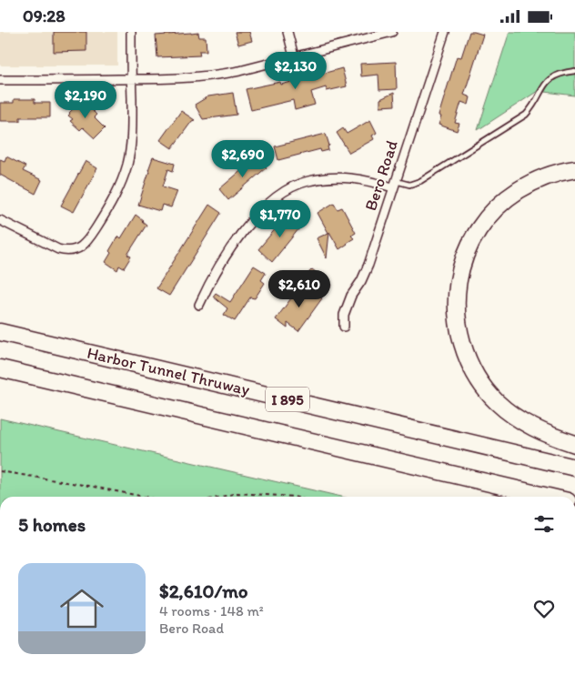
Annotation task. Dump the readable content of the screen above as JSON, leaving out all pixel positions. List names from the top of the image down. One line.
{"streets":{"highway":["Harbor Tunnel Thruway","I 895"],"street":["Bero Road"]},"page":{"status":"09:28","price":["$2,130","$2,190","$2,690","$1,770","$2,610"],"heading":"5 homes","list":[{"name":"$2,610/mo","note":"4 rooms · 148 m² · Bero Road"}]}}
